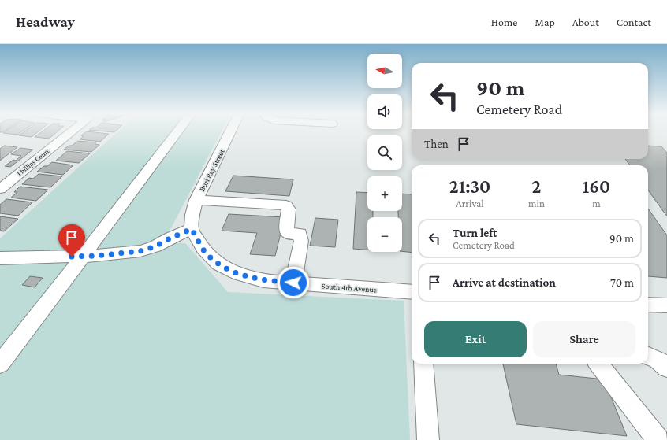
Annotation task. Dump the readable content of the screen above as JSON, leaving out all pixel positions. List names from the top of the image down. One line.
{"streets":{"street":["Phillips Court","Burl Ray Street","South 4th Avenue"]},"crossings":[["Burl Ray Street","South 4th Avenue"]],"north":"left","page":{"header":"Headway","nav":["Home","Map","About","Contact"],"map_buttons":["+","−"],"turn":["90 m","Cemetery Road"],"then":"Then","eta":["21:30","Arrival","2","min","160","m"],"list":[{"name":"Turn left","note":"Cemetery Road","value":"90 m"},{"name":"Arrive at destination","value":"70 m"}],"buttons":["Exit","Share"]}}
